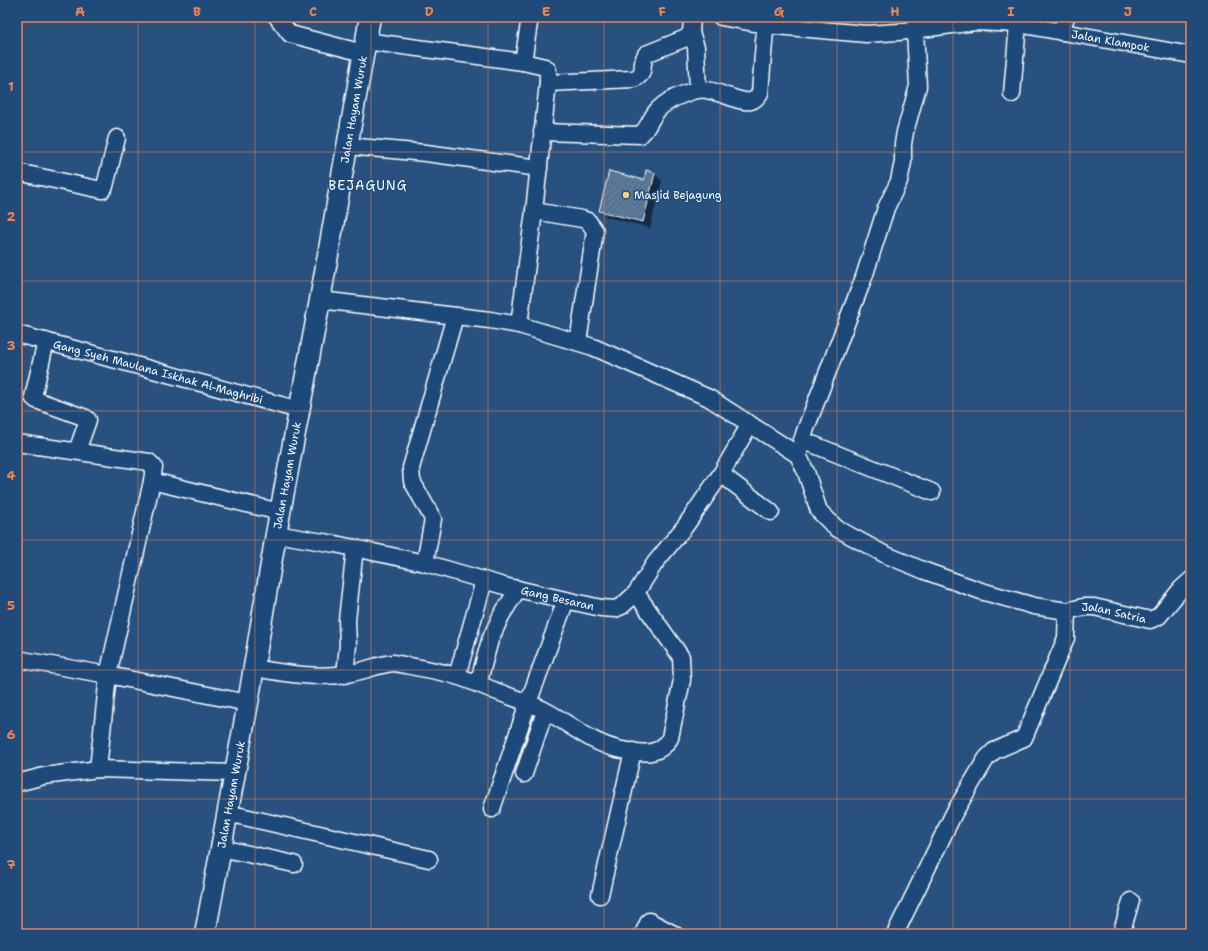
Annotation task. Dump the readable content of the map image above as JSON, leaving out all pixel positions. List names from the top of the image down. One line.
{"streets":{"main road":["Jalan Hayam Wuruk"],"street":["Jalan Klampok","Gang Syeh Maulana Iskhak Al-Maghribi","Gang Besaran","Jalan Satria"]},"crossings":[["Jalan Hayam Wuruk","Gang Syeh Maulana Iskhak Al-Maghribi"],["Jalan Hayam Wuruk","Gang Besaran"]],"districts":["BEJAGUNG"],"places":["Masjid Bejagung"],"grid":{"columns":["A","B","C","D","E","F","G","H","I","J"],"rows":["1","2","3","4","5","6","7"]}}
